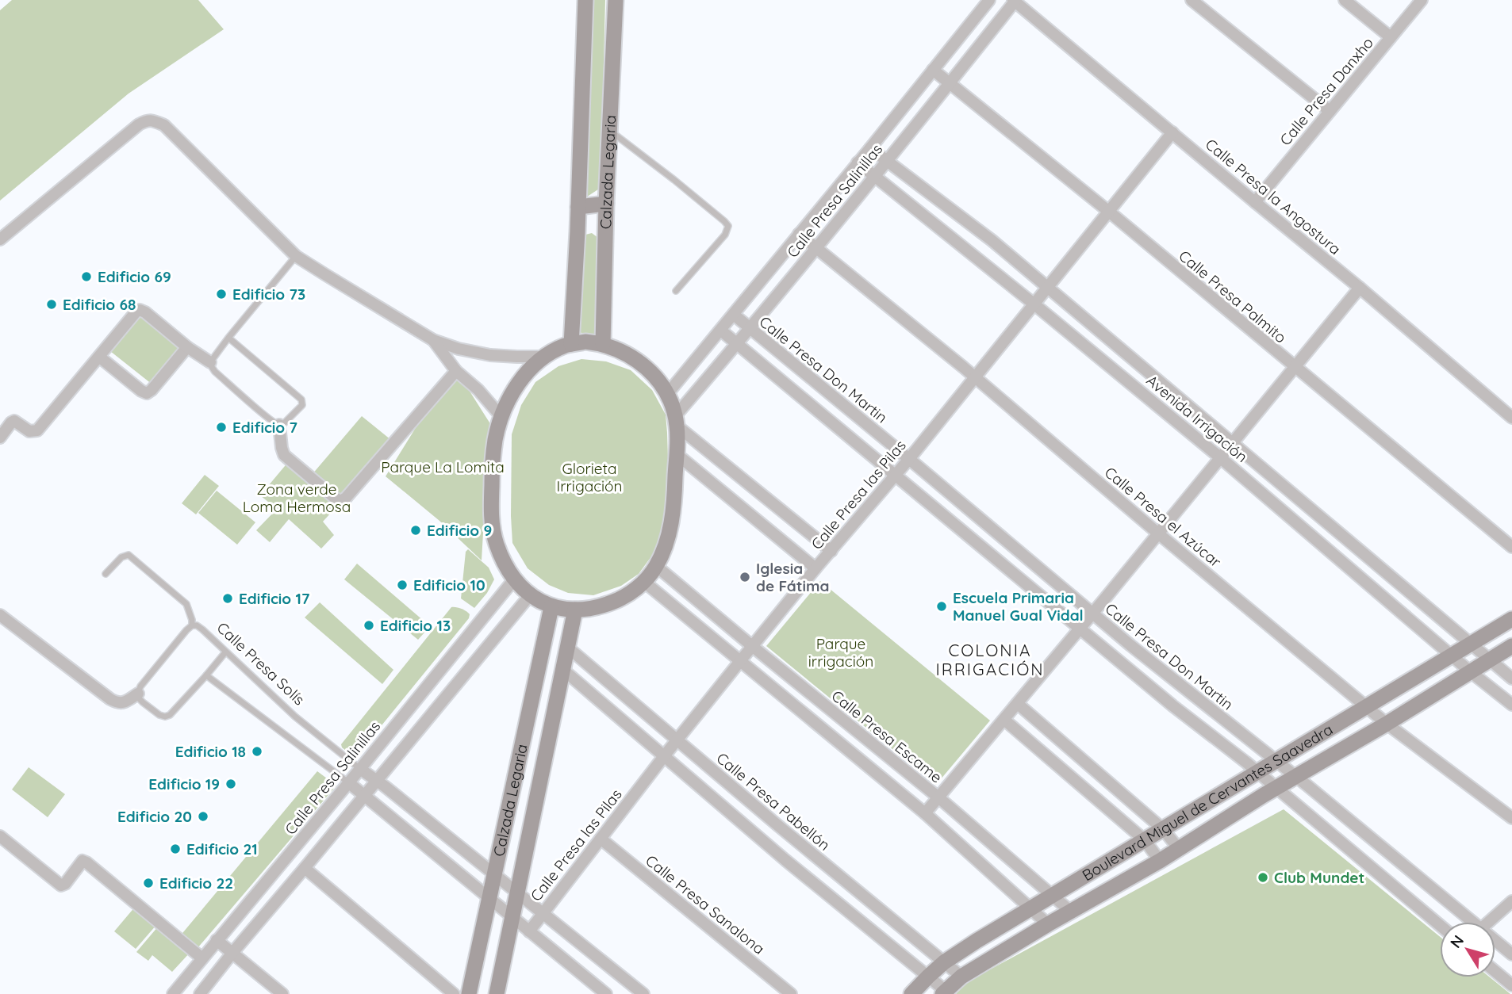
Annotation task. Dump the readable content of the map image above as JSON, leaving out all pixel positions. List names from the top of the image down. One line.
{"streets":{"main road":["Calzada Legaria","Boulevard Miguel de Cervantes Saavedra"],"street":["Calle Presa Danxho","Calle Presa la Angostura","Calle Presa Salinillas","Calle Presa Palmito","Calle Presa Don Martin","Avenida Irrigación","Calle Presa las Pilas","Calle Presa el Azúcar","Calle Presa Solís","Calle Presa Escame","Calle Presa Pabellón","Calle Presa Sanalona"]},"crossings":[["Calle Presa Danxho","Calle Presa la Angostura"],["Calzada Legaria","Calle Presa Solís"],["Calzada Legaria","Calle Presa Pabellón"],["Calle Presa la Angostura","Calle Presa Salinillas"],["Calle Presa la Angostura","Calle Presa las Pilas"],["Calle Presa Salinillas","Calle Presa Palmito"],["Calle Presa Salinillas","Calle Presa Don Martin"],["Calle Presa Salinillas","Avenida Irrigación"],["Calle Presa Salinillas","Calle Presa el Azúcar"],["Calle Presa Salinillas","Calle Presa Solís"],["Calle Presa Palmito","Calle Presa las Pilas"],["Calle Presa Don Martin","Calle Presa las Pilas"],["Calle Presa Don Martin","Boulevard Miguel de Cervantes Saavedra"],["Avenida Irrigación","Calle Presa las Pilas"],["Avenida Irrigación","Boulevard Miguel de Cervantes Saavedra"],["Calle Presa las Pilas","Calle Presa el Azúcar"],["Calle Presa las Pilas","Calle Presa Solís"],["Calle Presa las Pilas","Calle Presa Escame"],["Calle Presa las Pilas","Calle Presa Pabellón"],["Calle Presa las Pilas","Calle Presa Sanalona"],["Calle Presa el Azúcar","Boulevard Miguel de Cervantes Saavedra"],["Calle Presa Escame","Boulevard Miguel de Cervantes Saavedra"],["Calle Presa Pabellón","Boulevard Miguel de Cervantes Saavedra"]],"districts":["COLONIA IRRIGACIÓN"],"parks":["Parque La Lomita","Glorieta Irrigación","Zona verde Loma Hermosa","Parque irrigación"],"places":["Edificio 69","Edificio 73","Edificio 68","Edificio 7","Edificio 9","Iglesia de Fátima","Edificio 10","Edificio 17","Escuela Primaria Manuel Gual Vidal","Edificio 13","Edificio 18","Edificio 19","Edificio 20","Edificio 21","Club Mundet","Edificio 22"],"north":"top left"}
